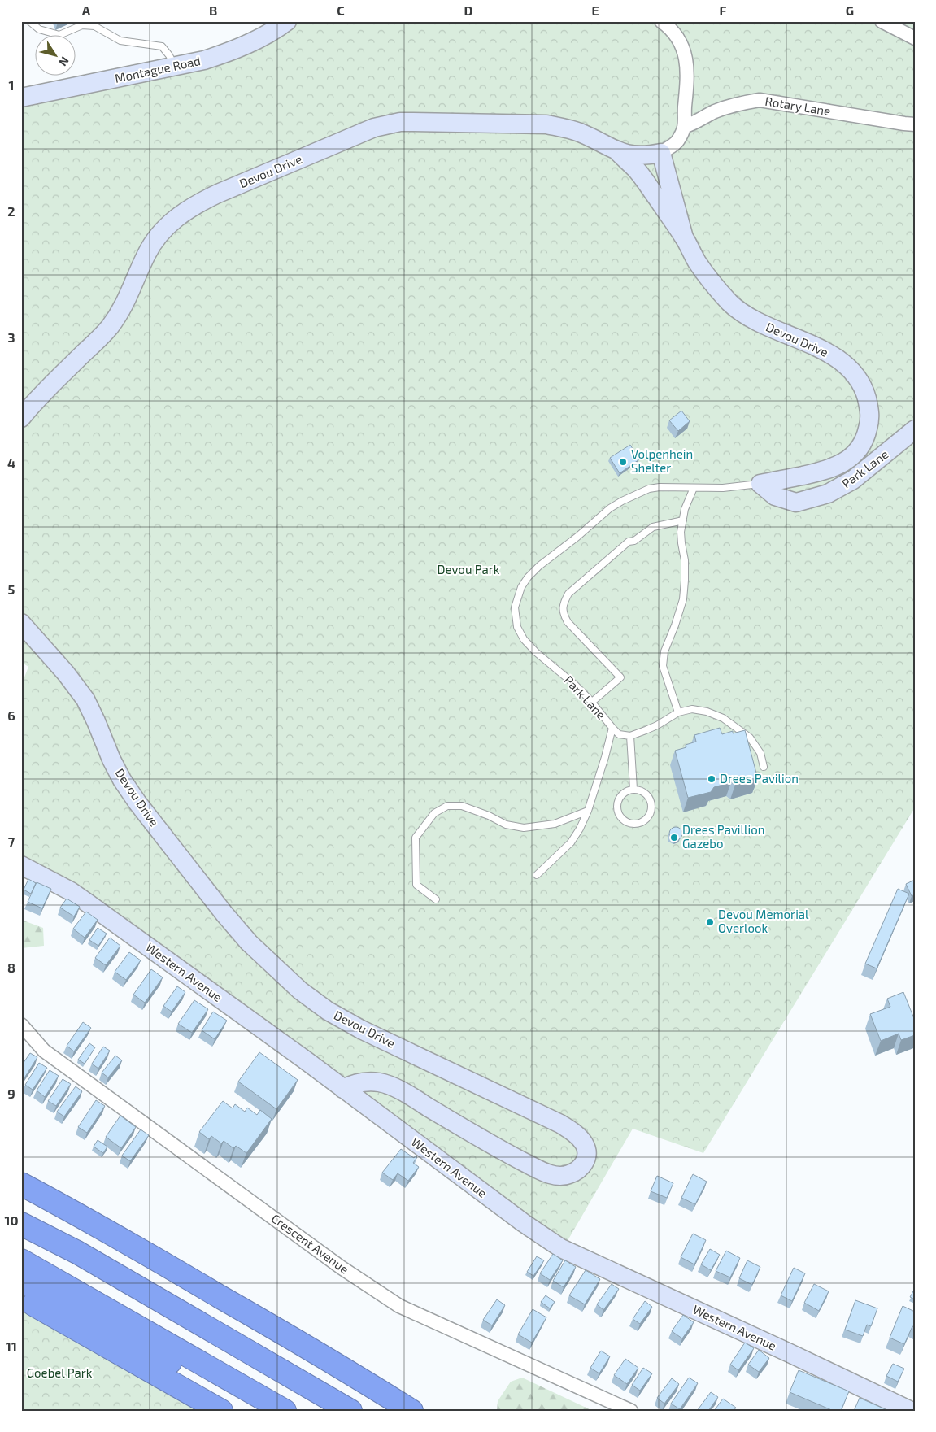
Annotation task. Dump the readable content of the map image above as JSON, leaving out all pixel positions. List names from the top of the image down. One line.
{"streets":{"street":["Montague Road","Rotary Lane","Devou Drive","Park Lane","Western Avenue","Crescent Avenue"]},"crossings":[["Devou Drive","Park Lane"],["Devou Drive","Western Avenue"]],"parks":["Devou Park","Goebel Park"],"places":["Volpenhein Shelter","Drees Pavilion","Drees Pavillion Gazebo","Devou Memorial Overlook"],"north":"bottom right","grid":{"columns":["A","B","C","D","E","F","G"],"rows":["1","2","3","4","5","6","7","8","9","10","11"]}}
